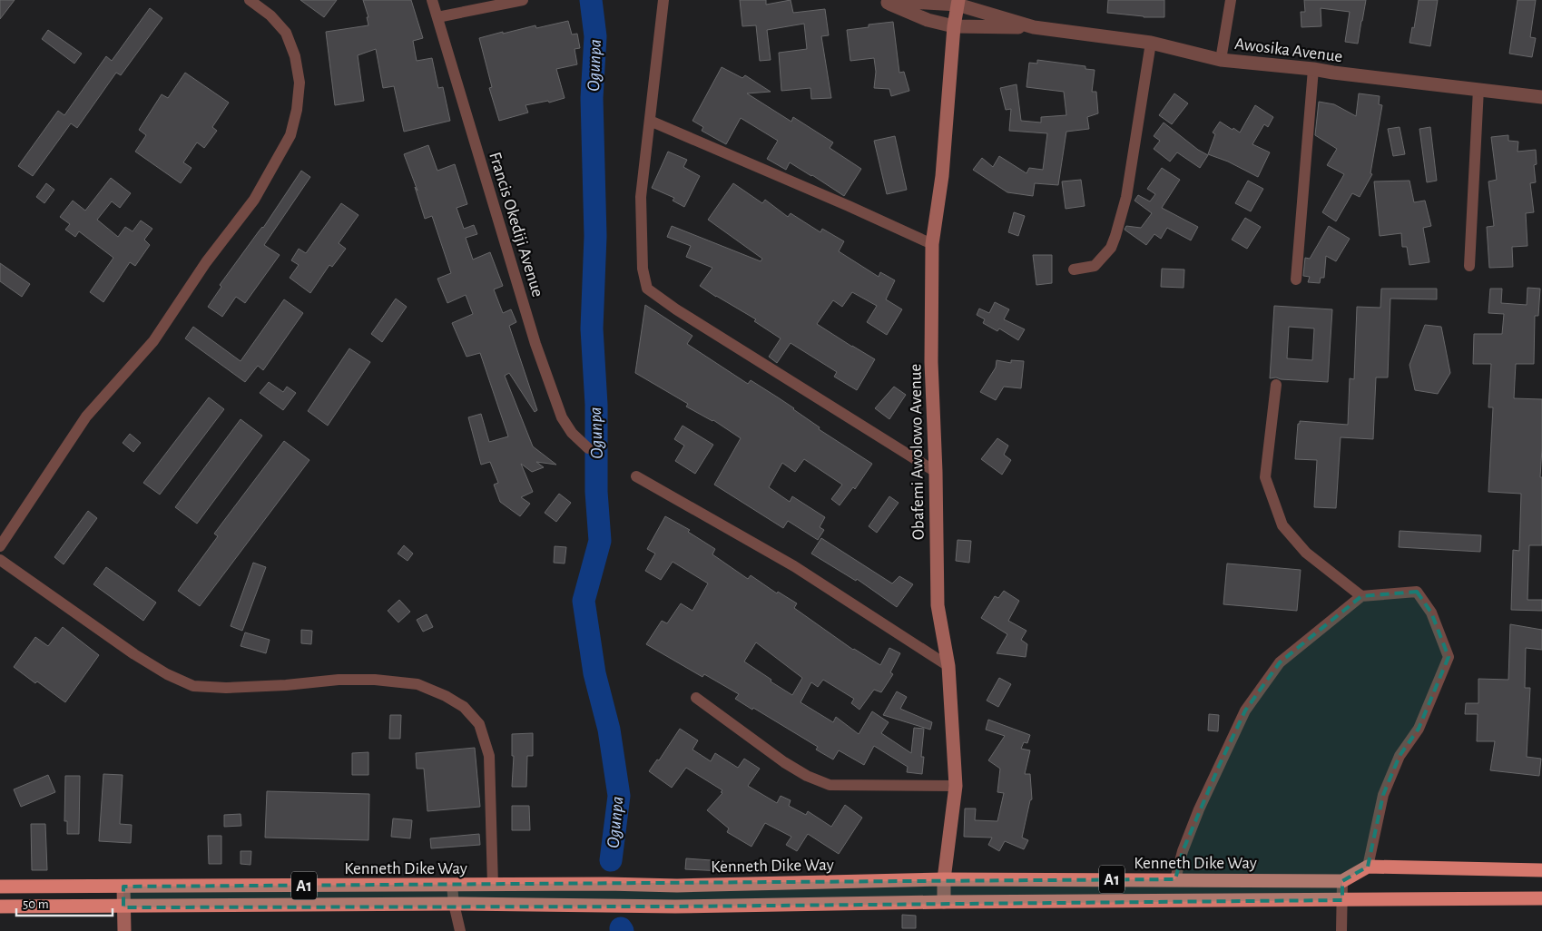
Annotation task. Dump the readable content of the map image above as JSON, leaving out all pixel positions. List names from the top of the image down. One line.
{"streets":{"highway":["Kenneth Dike Way","A1"],"main road":["Obafemi Awolowo Avenue"],"street":["Awosika Avenue","Francis Okediji Avenue"]},"crossings":[["Awosika Avenue","Obafemi Awolowo Avenue"],["Obafemi Awolowo Avenue","Kenneth Dike Way"],["Obafemi Awolowo Avenue","A1"]],"water":["Ogunpa"],"scale_bar":"50 m"}
